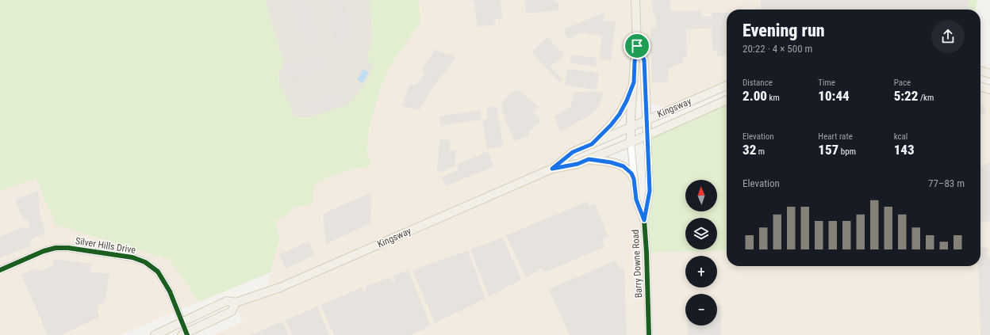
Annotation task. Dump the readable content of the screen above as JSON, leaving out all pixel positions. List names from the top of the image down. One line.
{"streets":{"main road":["Kingsway","Barry Downe Road"],"street":["Silver Hills Drive"]},"crossings":[["Kingsway","Silver Hills Drive"],["Kingsway","Barry Downe Road"]],"north":"top","page":{"heading":["Evening run","20:22 · 4 × 500 m"],"stats":[["Distance","2.00 km"],["Time","10:44"],["Pace","5:22 /km"],["Elevation","32 m"],["Heart rate","157 bpm"],["kcal","143"]],"chart":["Elevation","77–83 m"],"map_buttons":["+","−"]}}
